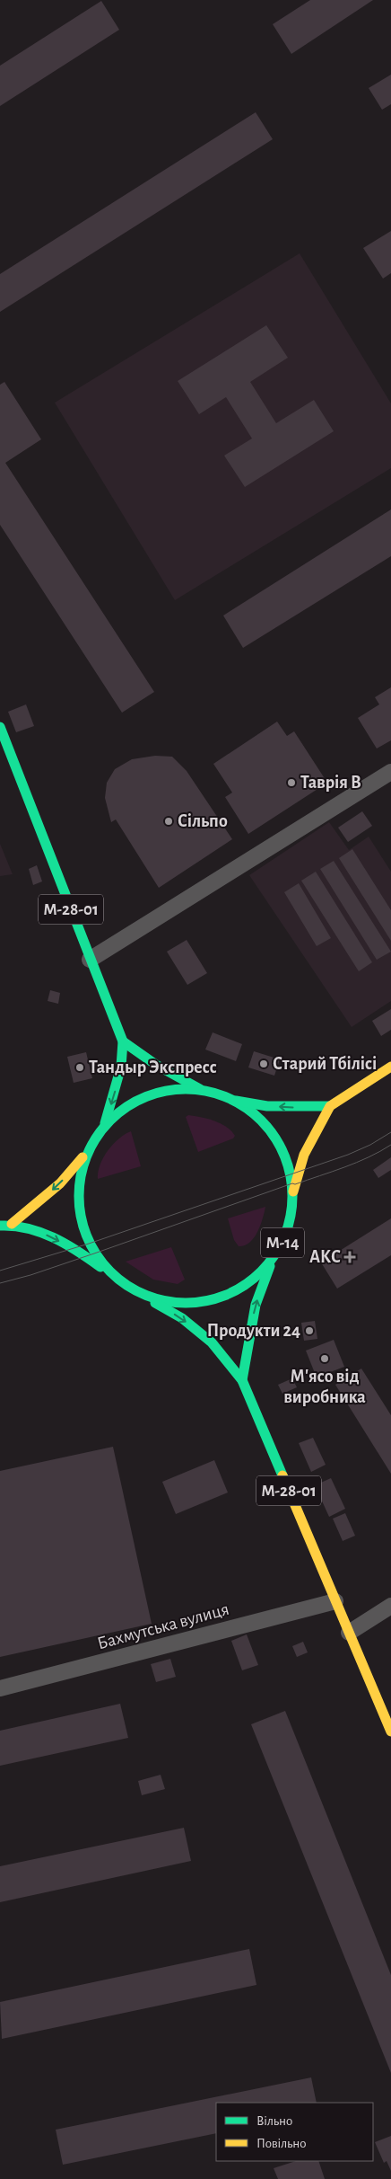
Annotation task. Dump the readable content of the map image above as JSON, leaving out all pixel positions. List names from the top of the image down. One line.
{"streets":{"main road":["М-28-01","М-14"],"street":["Бахмутська вулиця"]},"crossings":[["М-28-01","М-14"],["М-28-01","Бахмутська вулиця"]],"places":{"other":["Таврія В","Сільпо","Старий Тбілісі","Тандыр Экспресс","Продукти 24","М'ясо від виробника"],"health":["АКС"]},"legend":["Вільно","Повільно"]}
